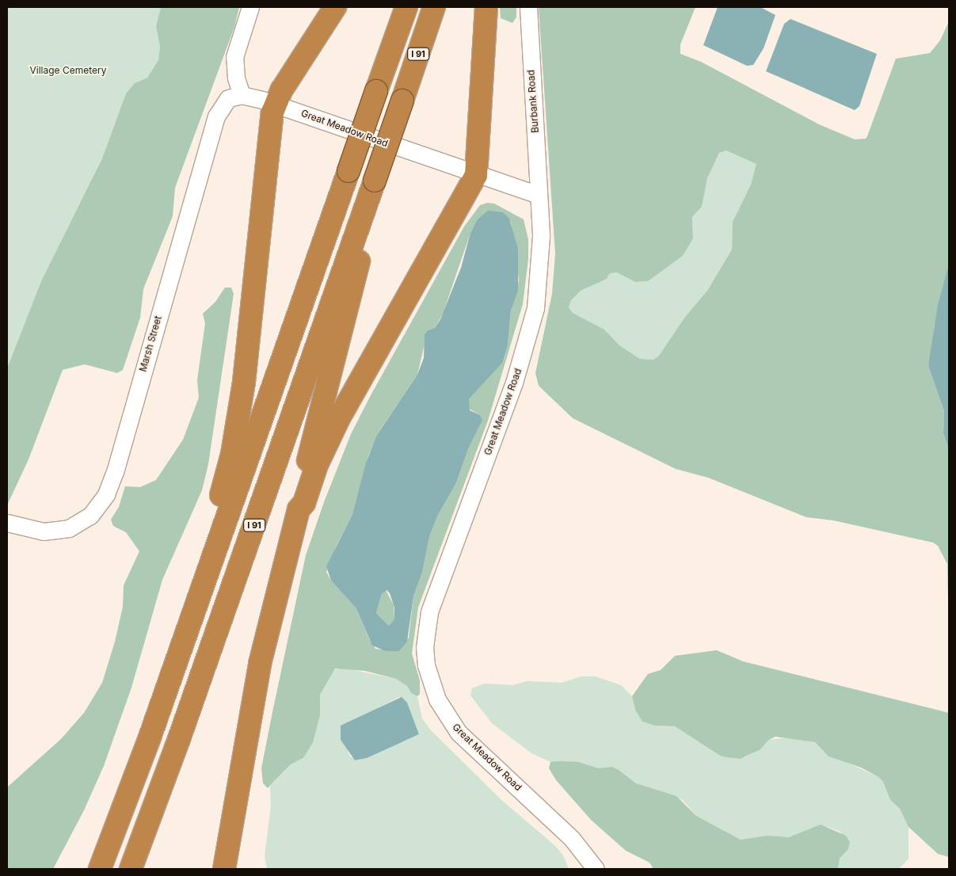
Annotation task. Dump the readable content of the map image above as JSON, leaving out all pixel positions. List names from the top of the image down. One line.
{"streets":{"highway":["I 91"],"street":["Burbank Road","Great Meadow Road","Marsh Street"]},"crossings":[["Burbank Road","Great Meadow Road"],["Great Meadow Road","Marsh Street"]],"parks":["Village Cemetery"]}
